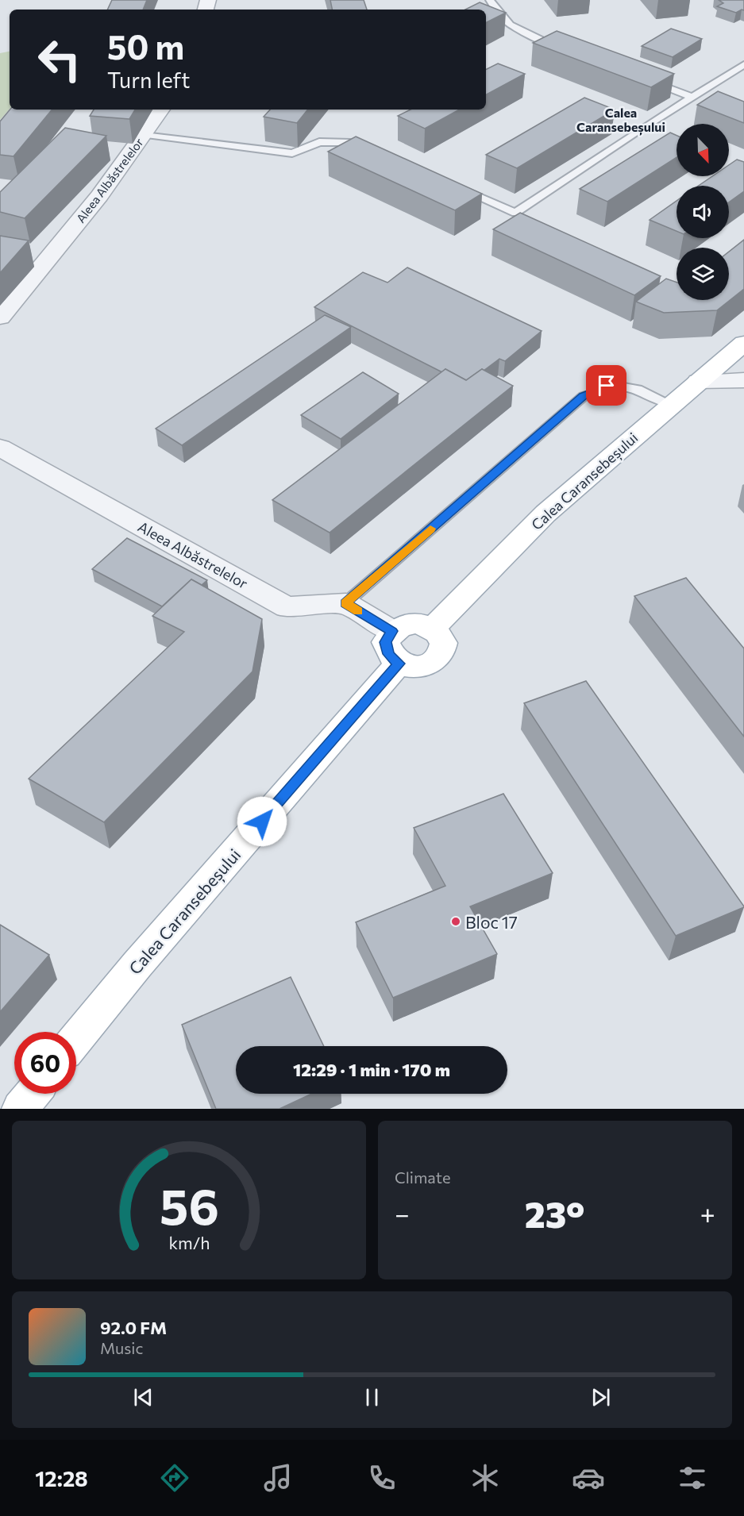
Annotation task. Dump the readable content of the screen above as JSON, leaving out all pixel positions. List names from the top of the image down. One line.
{"streets":{"main road":["Calea Caransebeșului"],"street":["Aleea Albăstrelelor"]},"districts":["Calea Caransebeșului"],"places":["Bloc 17"],"north":"bottom right","page":{"turn":["50 m","Turn left"],"limit":"60","trip":"12:29 · 1 min · 170 m","tile":"Climate","heat":["−","23°","+"],"song":["92.0 FM","Music"],"tabs":"12:28","gauge":["56","km/h"]}}
